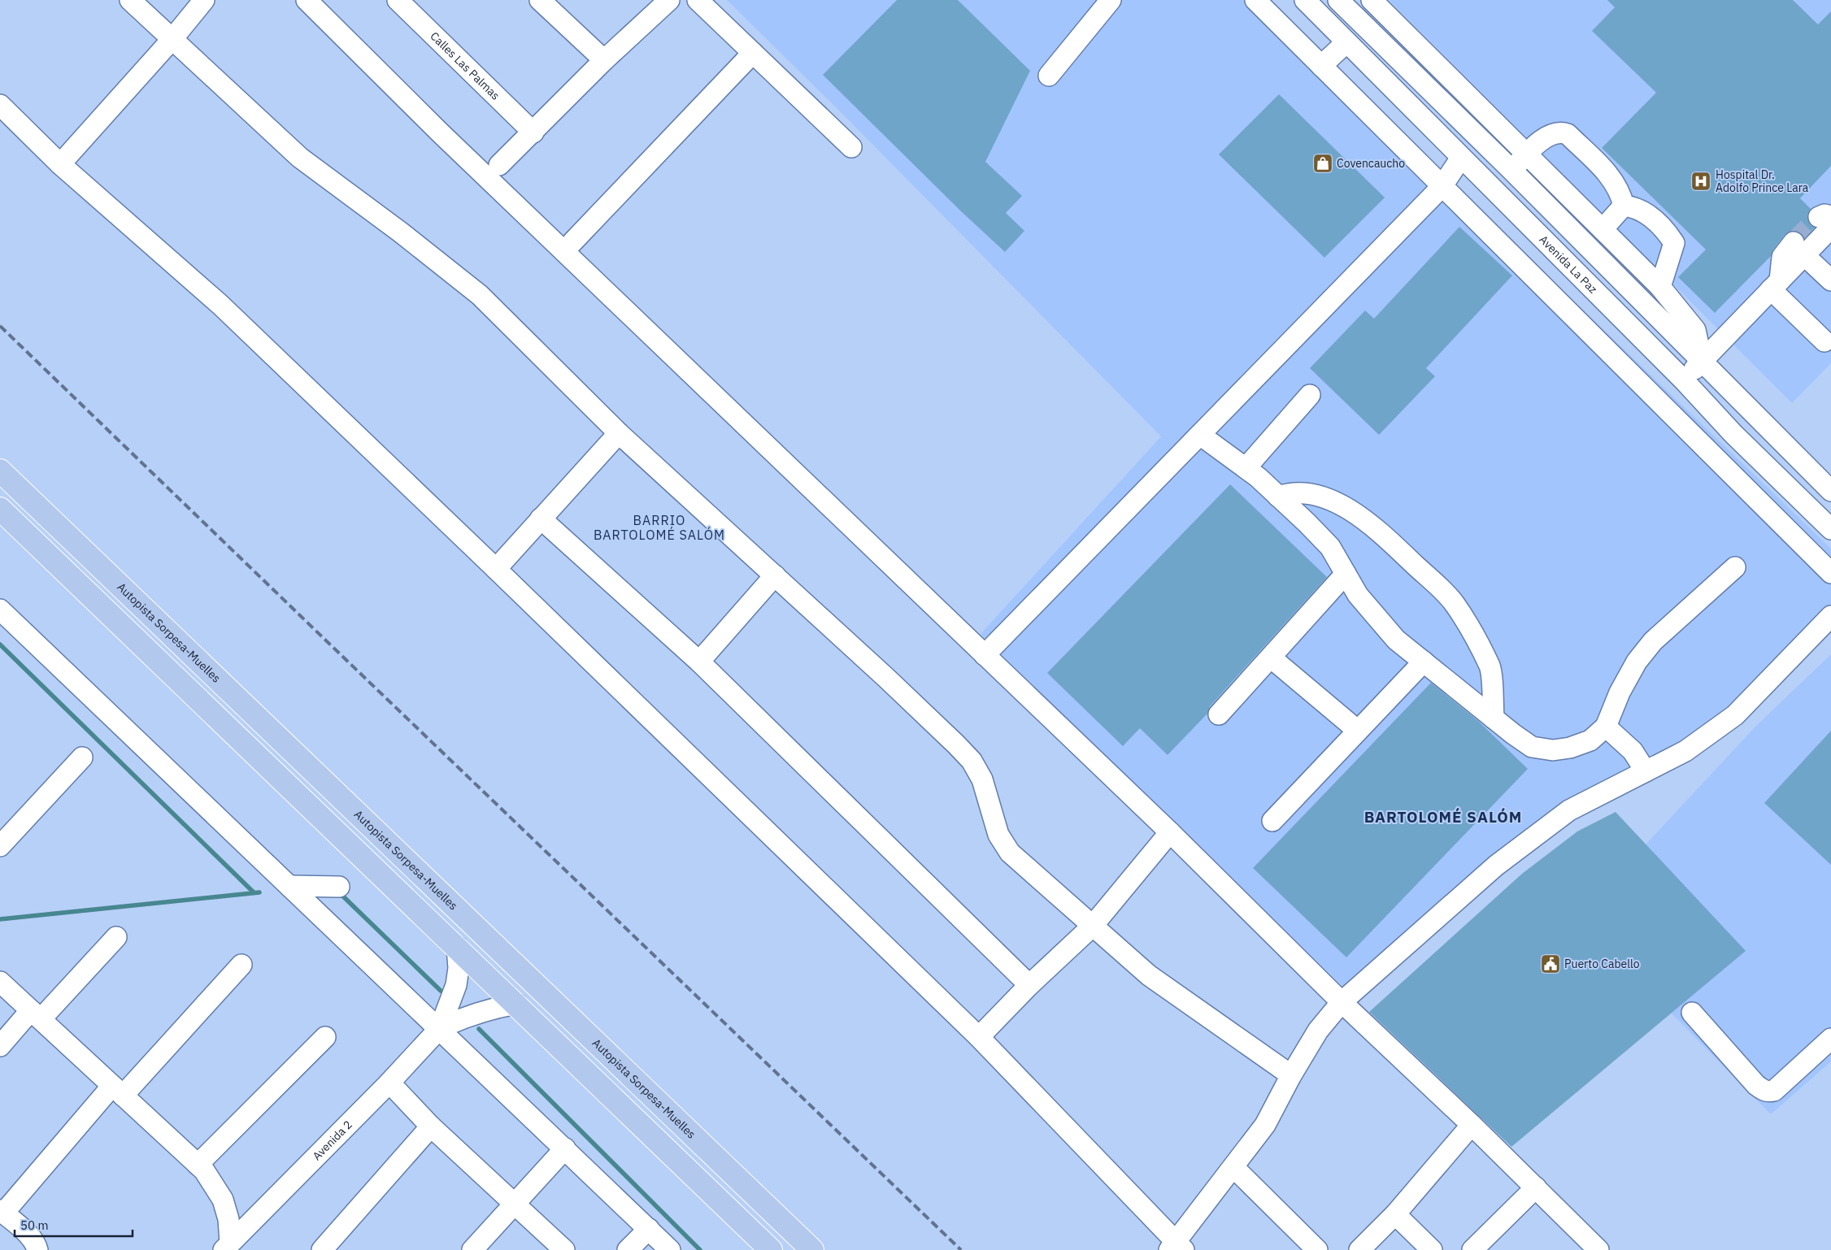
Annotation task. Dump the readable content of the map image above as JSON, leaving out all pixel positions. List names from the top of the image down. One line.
{"streets":{"main road":["Autopista Sorpesa-Muelles"],"street":["Calles Las Palmas","Avenida La Paz","Avenida 2"]},"districts":["BARRIO BARTOLOMÉ SALÓM","BARTOLOMÉ SALÓM"],"places":{"shop":["Covencaucho"],"hospital":["Hospital Dr. Adolfo Prince Lara"],"public building":["Puerto Cabello"]},"scale_bar":"50 m"}
